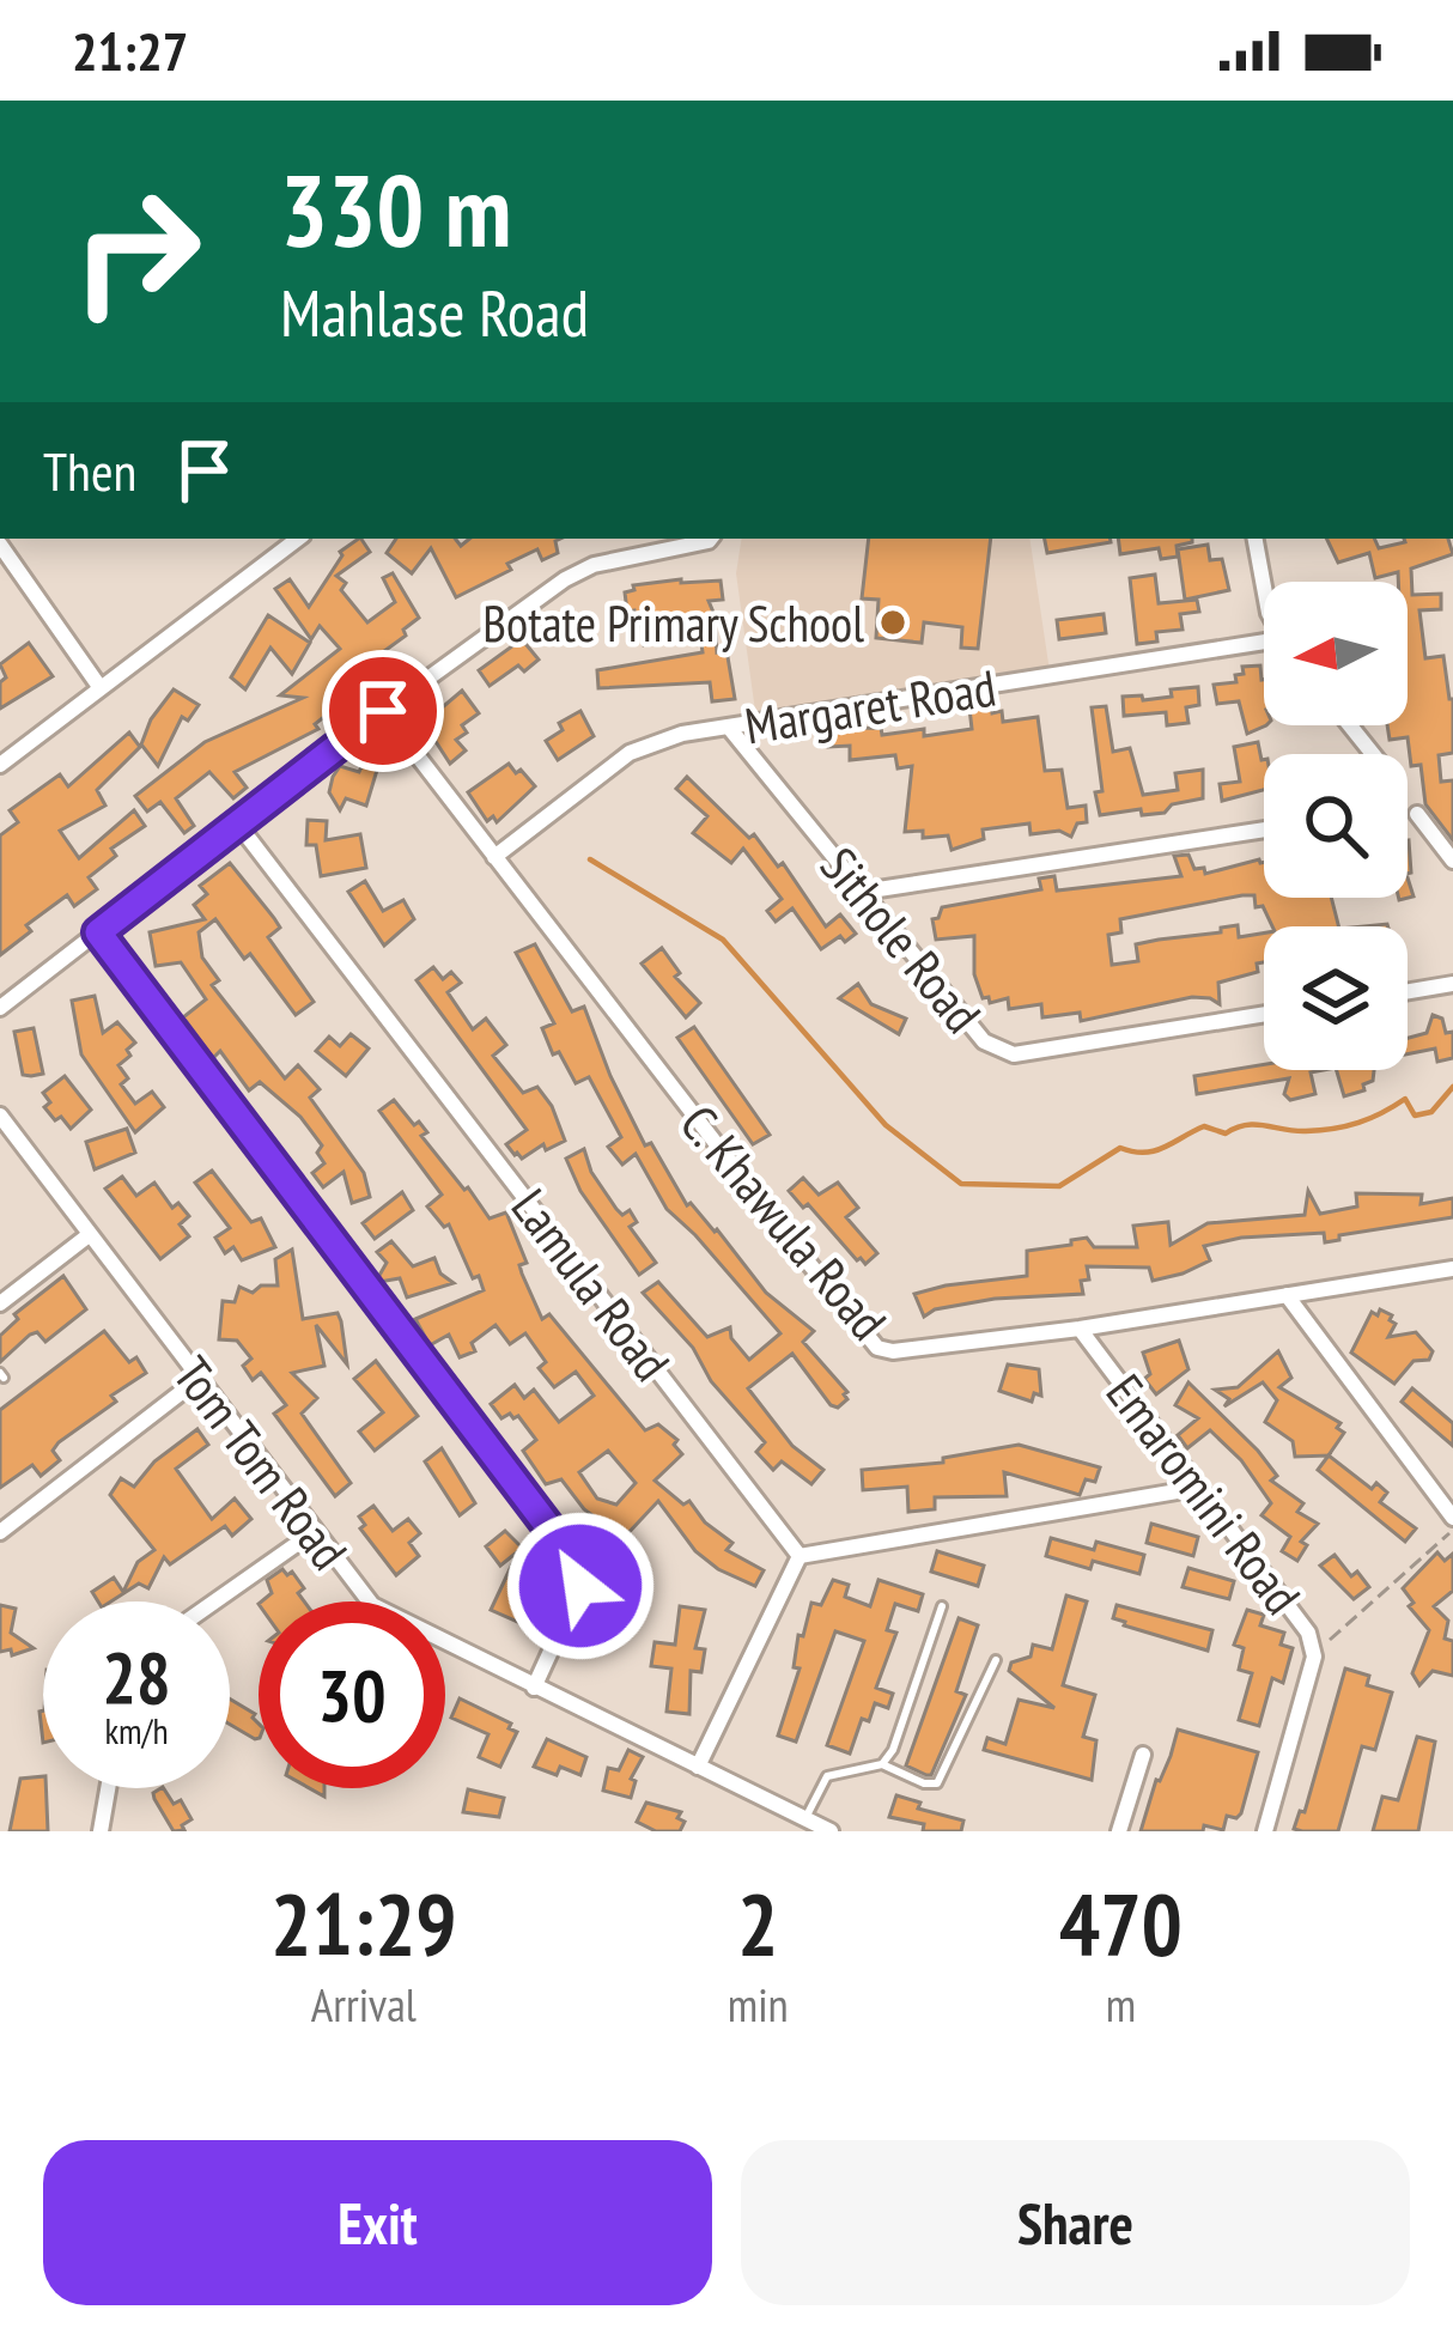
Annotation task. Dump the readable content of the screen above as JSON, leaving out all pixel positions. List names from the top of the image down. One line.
{"streets":{"street":["Margaret Road","Sithole Road","C. Khawula Road","Lamula Road","Tom Tom Road","Emaromini Road"]},"crossings":[["Margaret Road","Sithole Road"],["Margaret Road","C. Khawula Road"],["C. Khawula Road","Emaromini Road"]],"places":["Botate Primary School"],"north":"left","page":{"status":"21:27","turn":["330 m","Mahlase Road"],"then":"Then","speed":"28 km/h","limit":"30","eta":["21:29","Arrival","2","min","470","m"],"buttons":["Exit","Share"]}}
